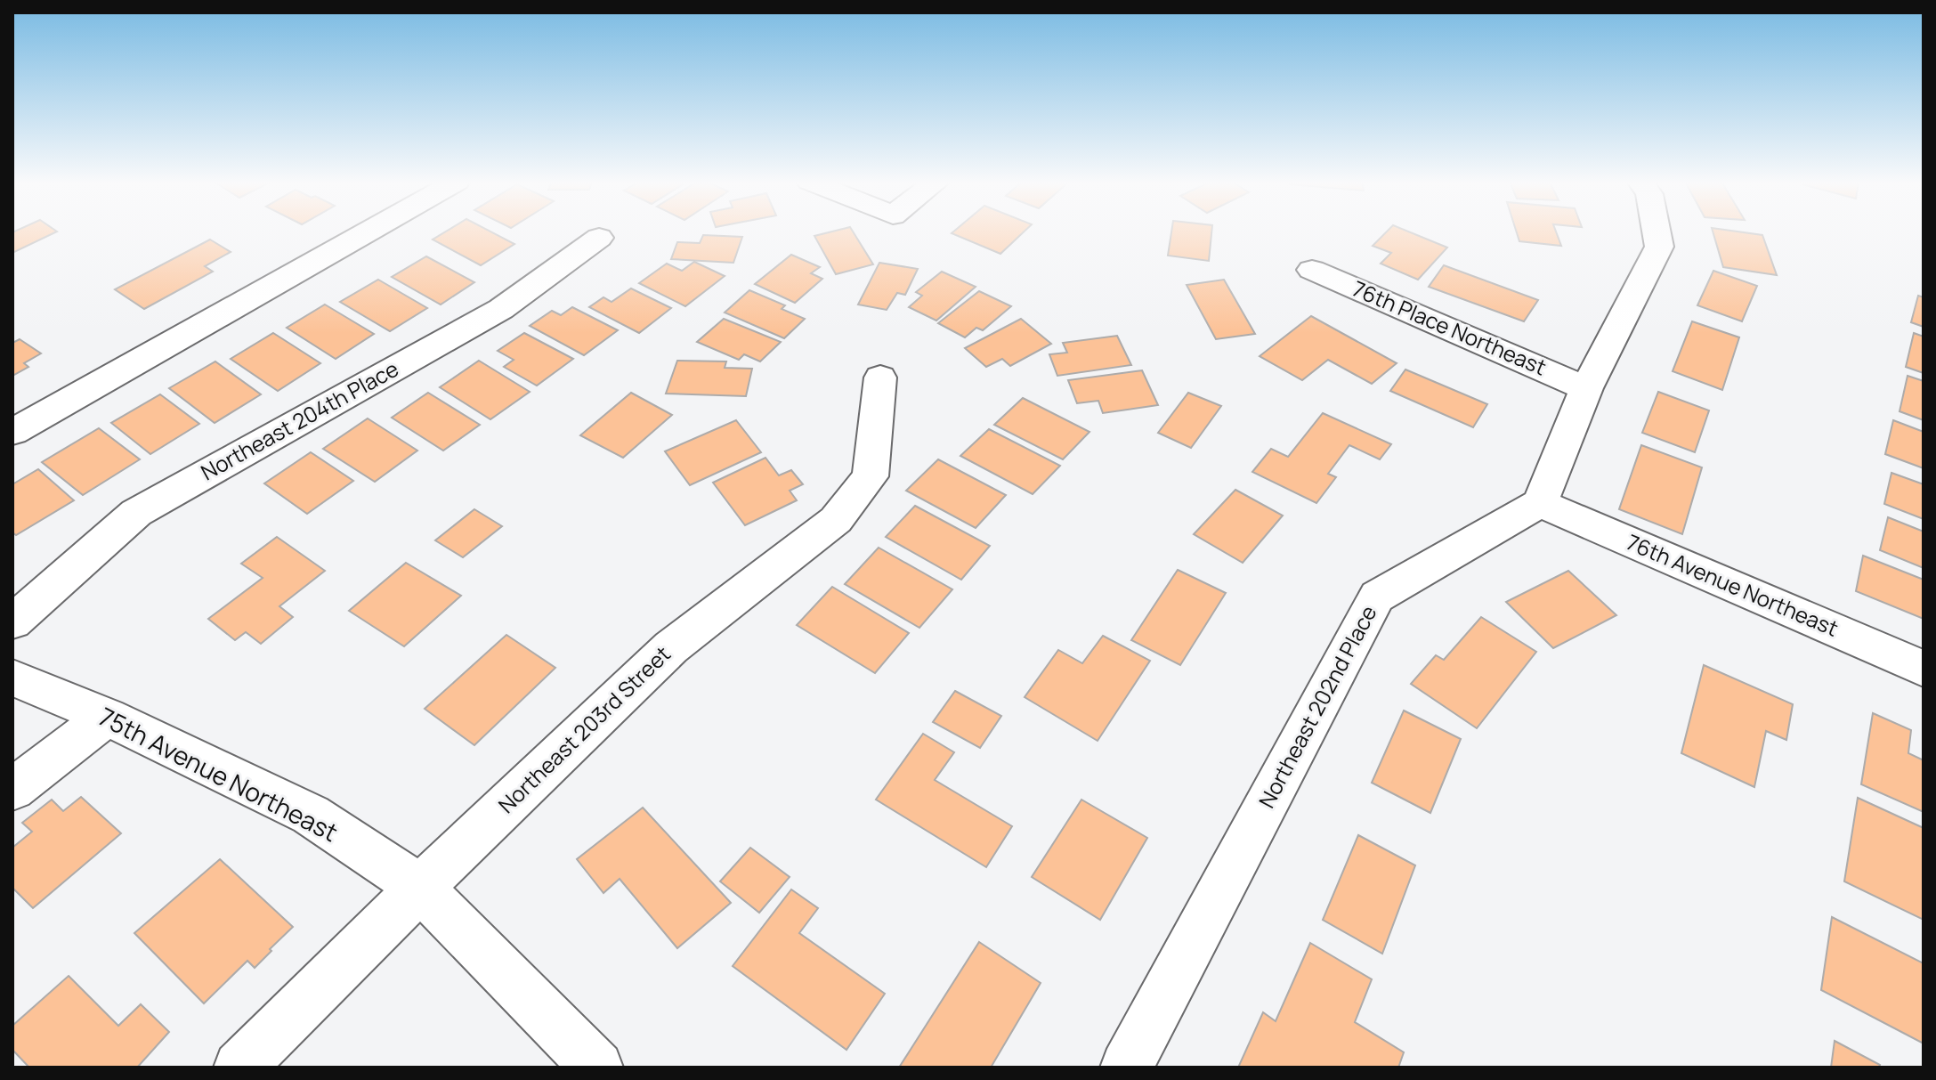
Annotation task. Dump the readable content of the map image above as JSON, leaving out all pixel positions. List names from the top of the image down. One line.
{"streets":{"street":["76th Place Northeast","Northeast 204th Place","76th Avenue Northeast","Northeast 202nd Place","Northeast 203rd Street","75th Avenue Northeast"]},"crossings":[["76th Avenue Northeast","Northeast 202nd Place"],["Northeast 203rd Street","75th Avenue Northeast"]]}
